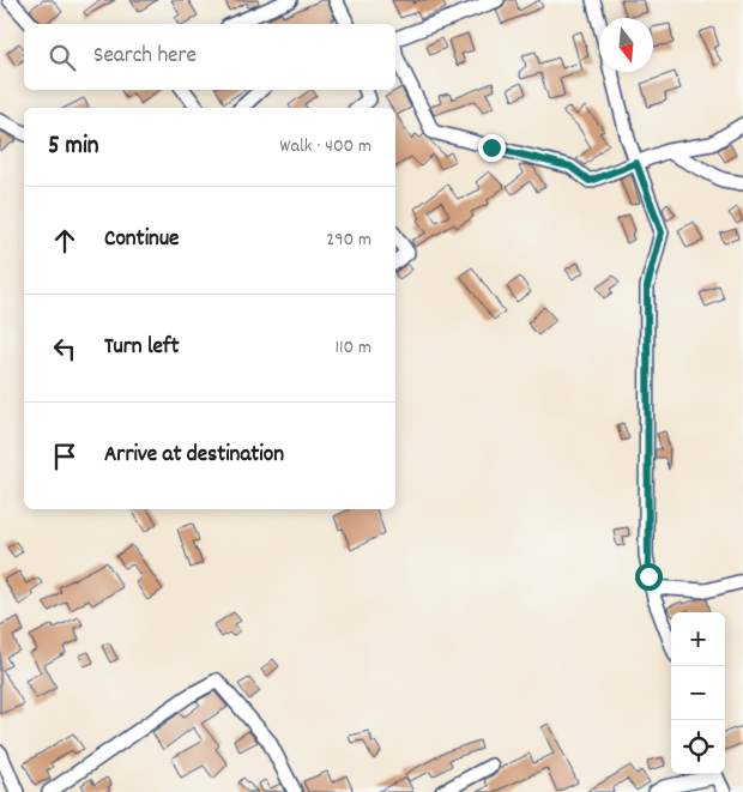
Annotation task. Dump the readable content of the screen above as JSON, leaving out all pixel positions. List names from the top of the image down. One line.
{"north":"bottom","page":{"search":"Search here","heading":["5 min","Walk · 400 m"],"list":[["Continue","290 m"],["Turn left","110 m"],"Arrive at destination"],"map_buttons":["+","−"]}}
